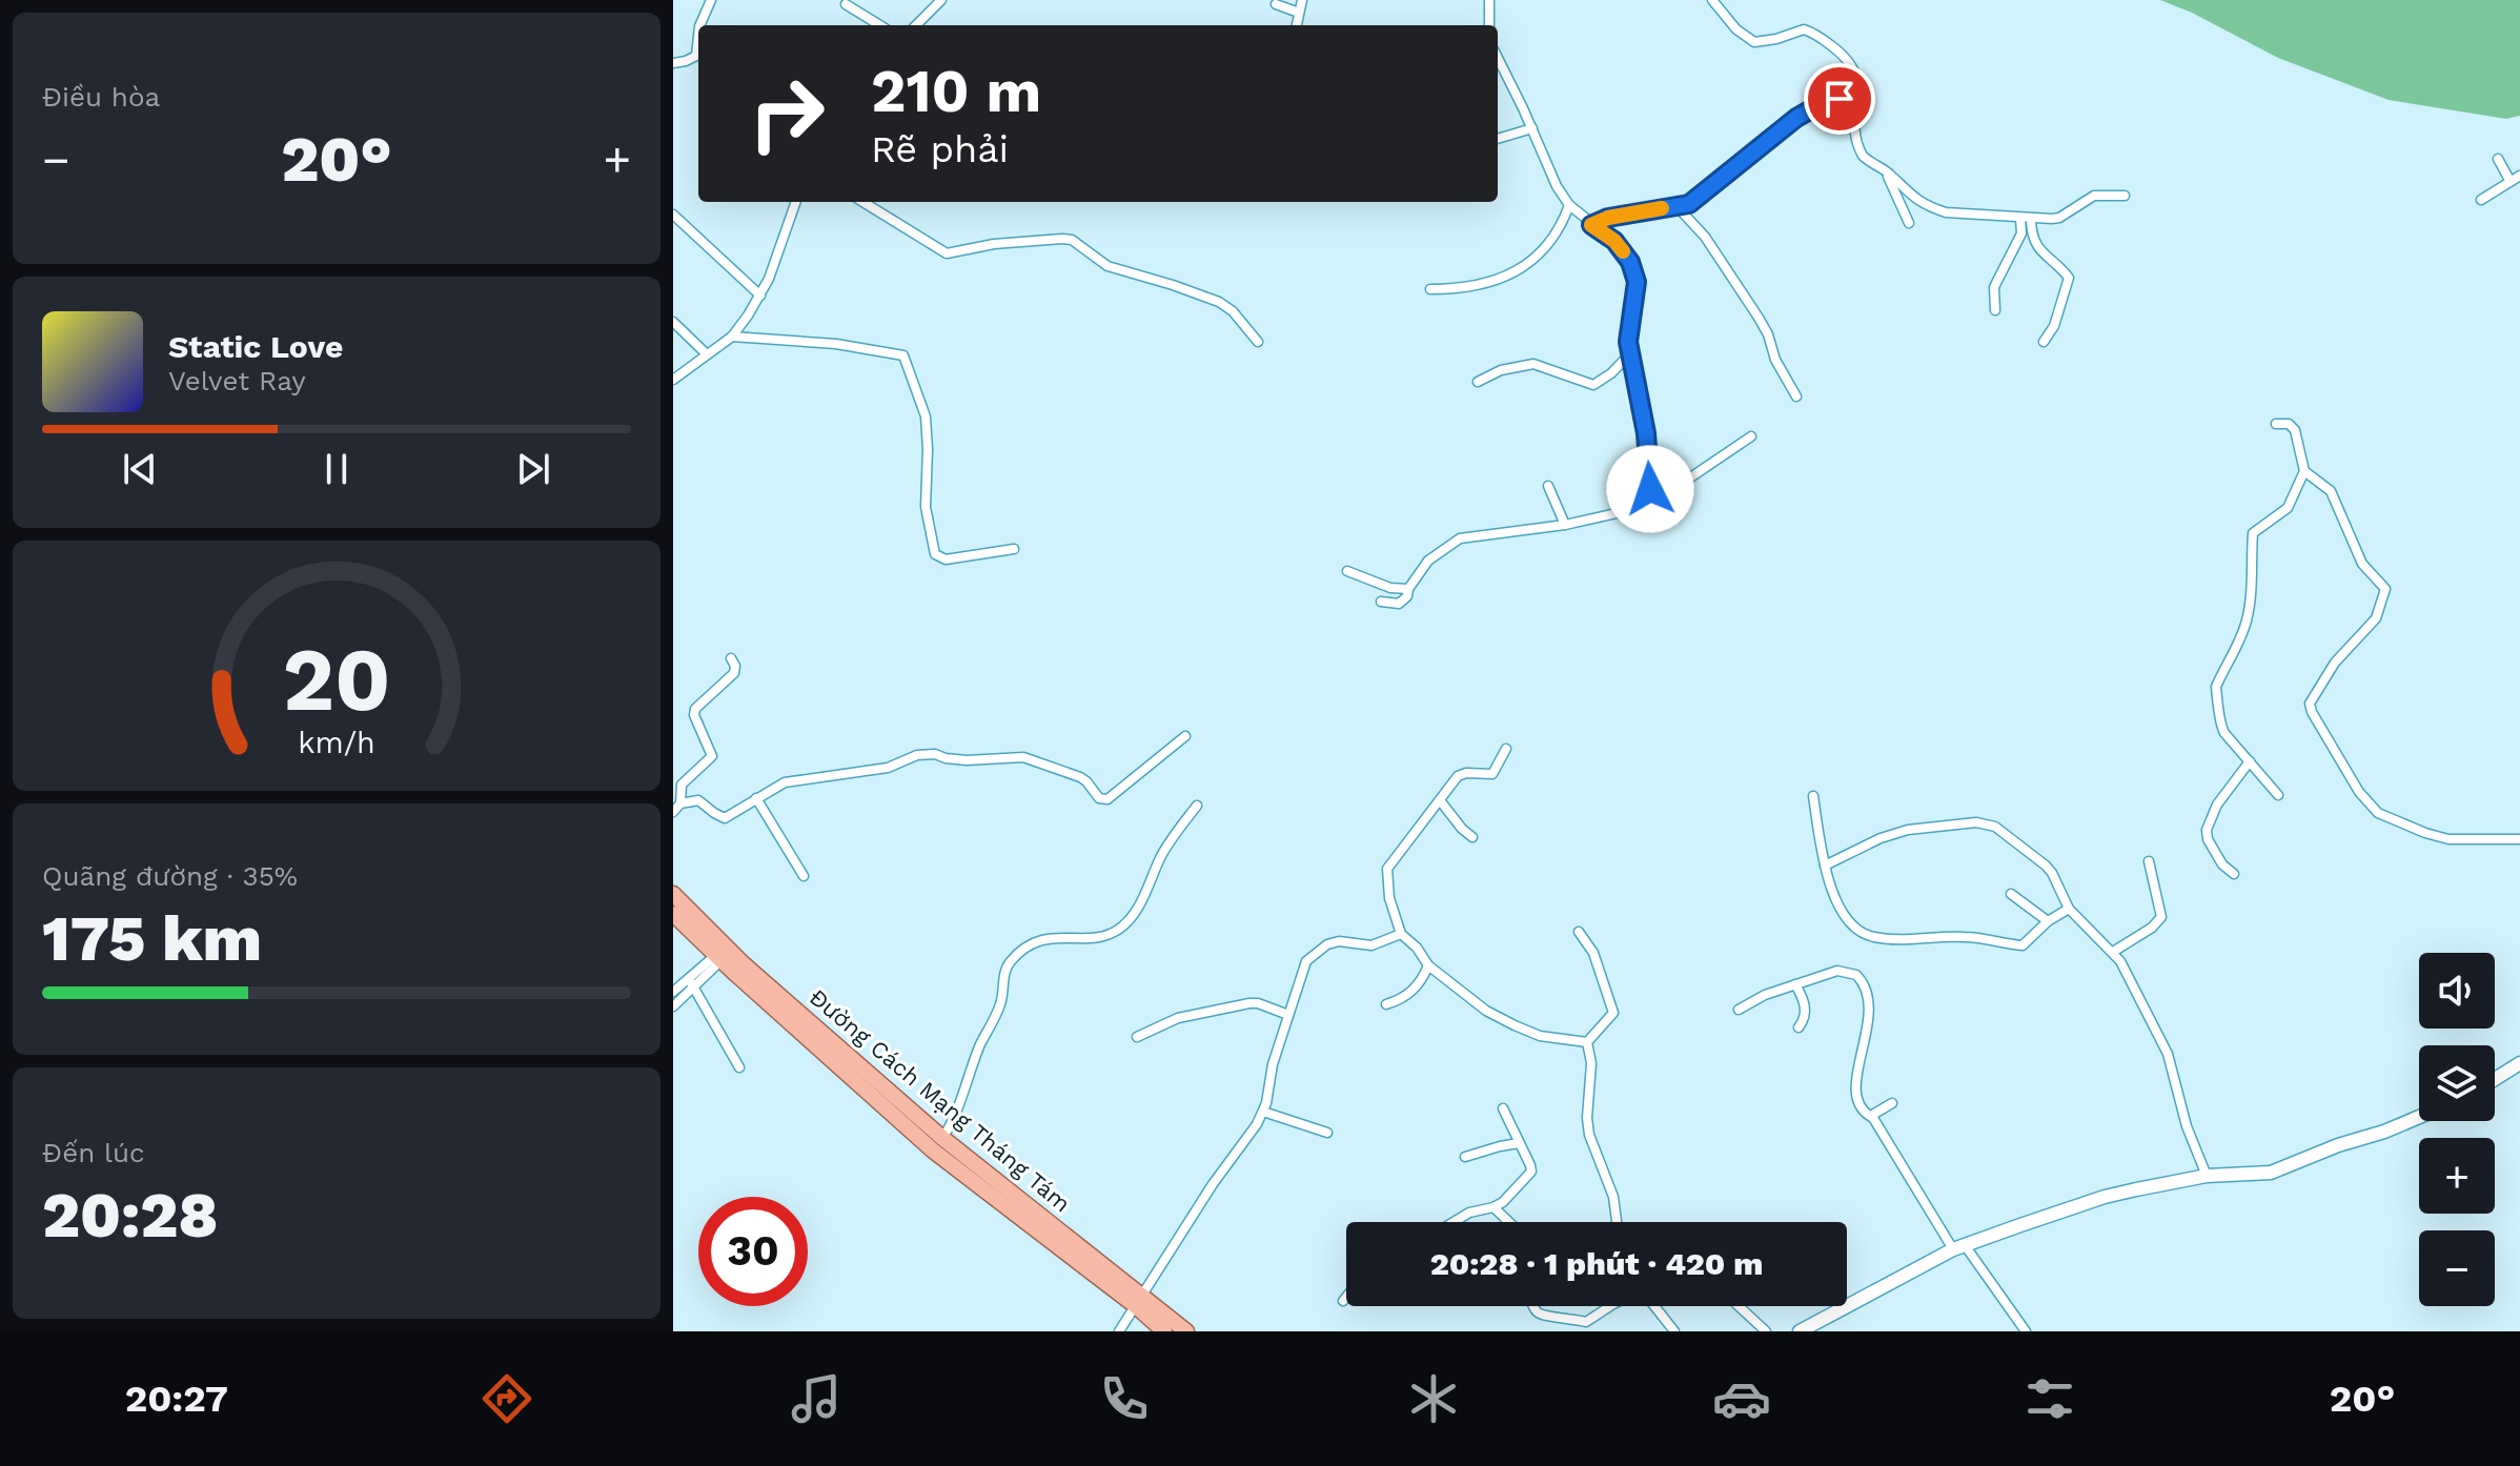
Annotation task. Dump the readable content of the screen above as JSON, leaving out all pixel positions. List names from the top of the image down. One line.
{"streets":{"main road":["Đường Cách Mạng Tháng Tám"]},"page":{"tile":["Điều hòa",["Quãng đường · 35%","175 km"],["Đến lúc","20:28"]],"turn":["210 m","Rẽ phải"],"heat":["−","20°","+"],"song":["Static Love","Velvet Ray"],"map_buttons":["+","−"],"limit":"30","trip":"20:28 · 1 phút · 420 m","tabs":["20:27","20°"],"gauge":["20","km/h"]}}
